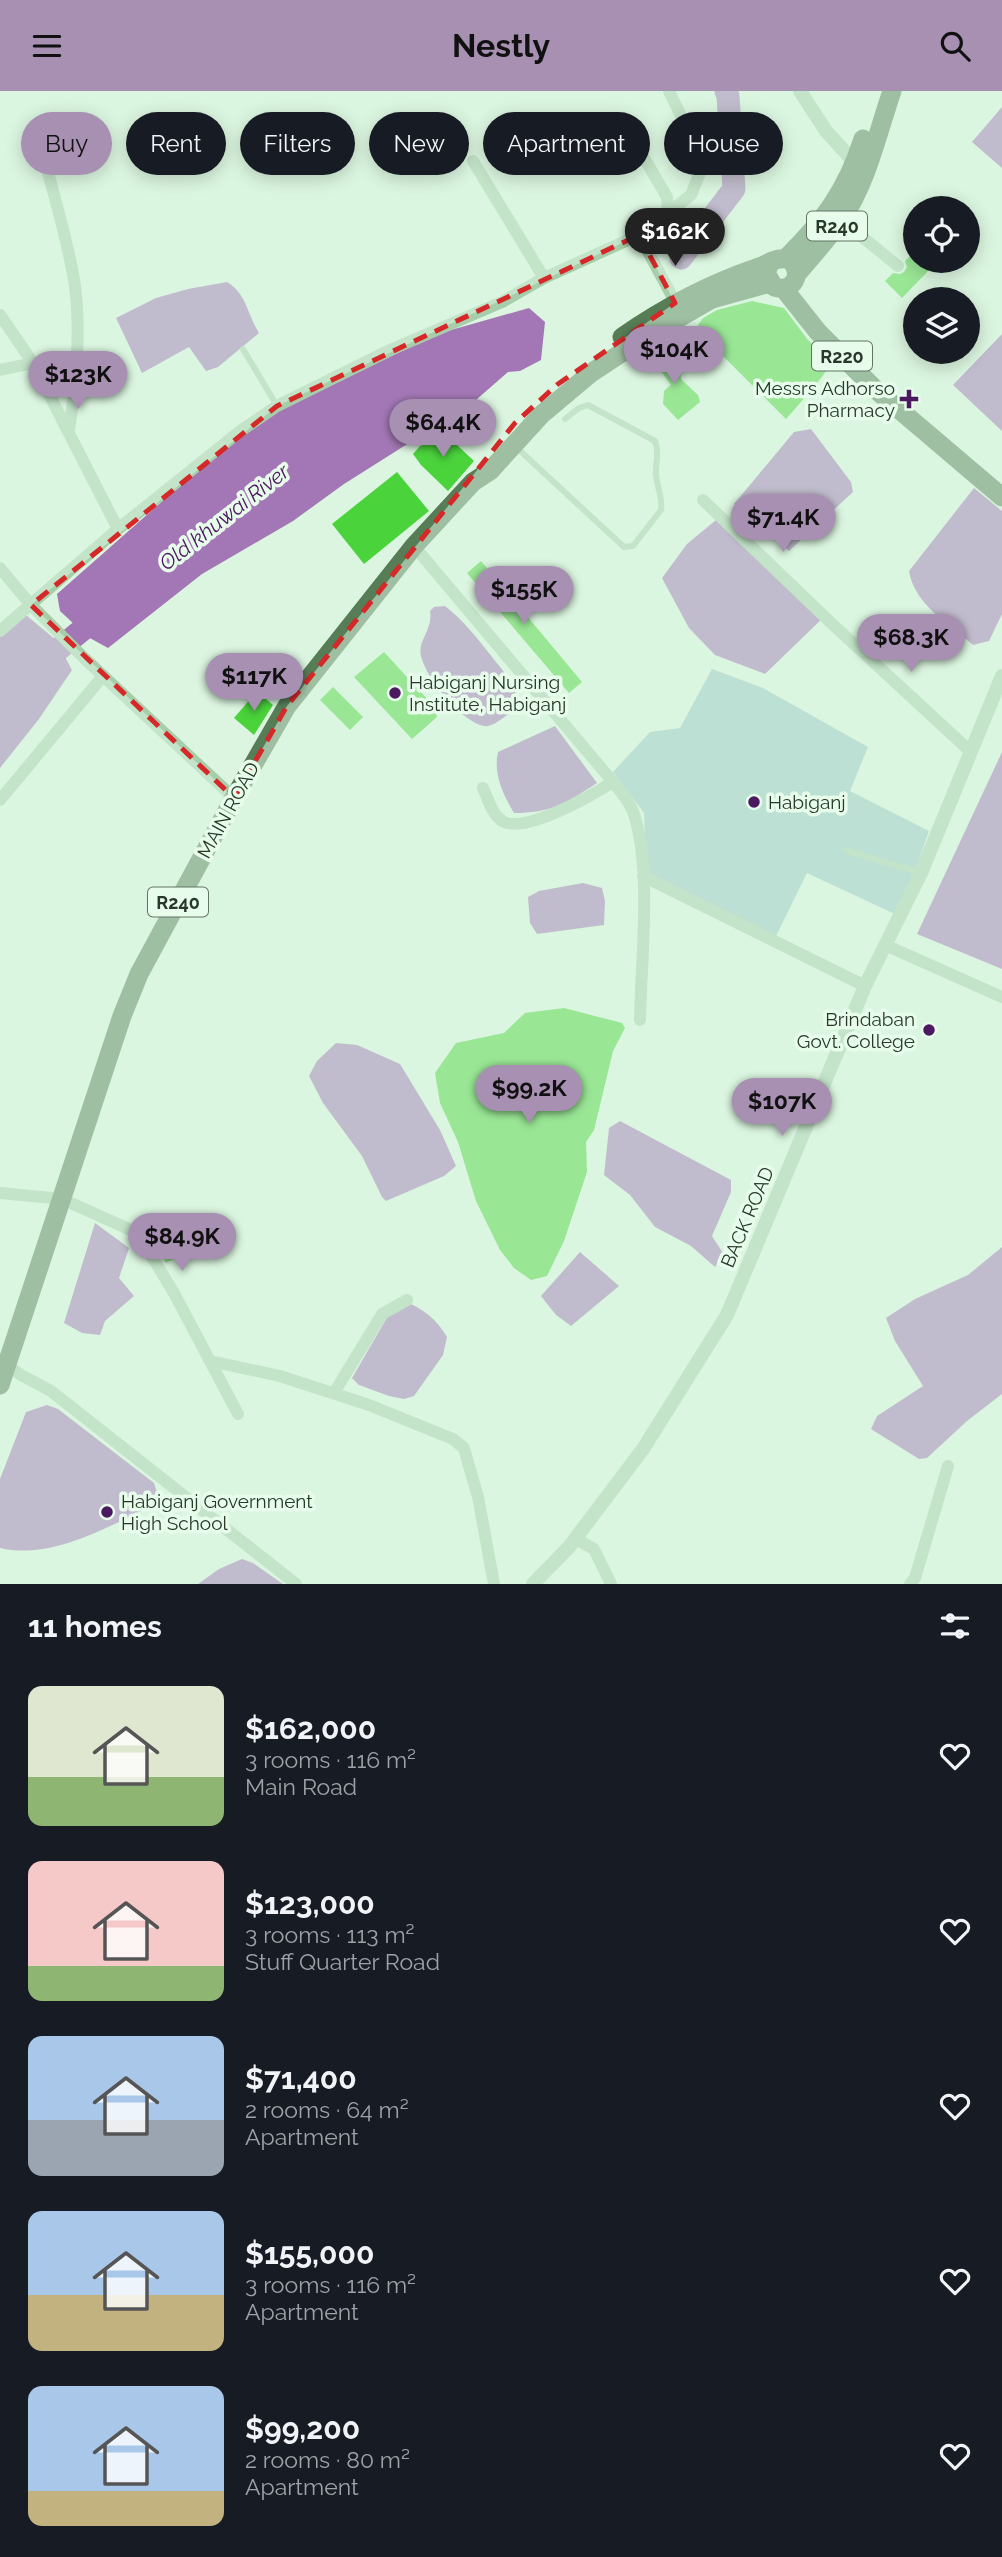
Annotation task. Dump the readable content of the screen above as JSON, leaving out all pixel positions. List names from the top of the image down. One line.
{"streets":{"main road":["R240","R220","MAIN ROAD"],"street":["BACK ROAD"]},"crossings":[["R240","R220"],["R240","MAIN ROAD"],["R220","MAIN ROAD"]],"water":["Old khuwai River"],"places":{"health":["Messrs Adhorso Pharmacy"],"other":["Habiganj Nursing Institute, Habiganj","Habiganj","Brindaban Govt. College","Habiganj Government High School"]},"page":{"header":"Nestly","chip":["Buy","Rent","Filters","New","Apartment","House"],"price":["$162K","$104K","$123K","$64.4K","$71.4K","$155K","$68.3K","$117K","$99.2K","$107K","$84.9K"],"heading":"11 homes","list":[{"name":"$162,000","note":"3 rooms · 116 m² · Main Road"},{"name":"$123,000","note":"3 rooms · 113 m² · Stuff Quarter Road"},{"name":"$71,400","note":"2 rooms · 64 m² · Apartment"},{"name":"$155,000","note":"3 rooms · 116 m² · Apartment"},{"name":"$99,200","note":"2 rooms · 80 m² · Apartment"}]}}
